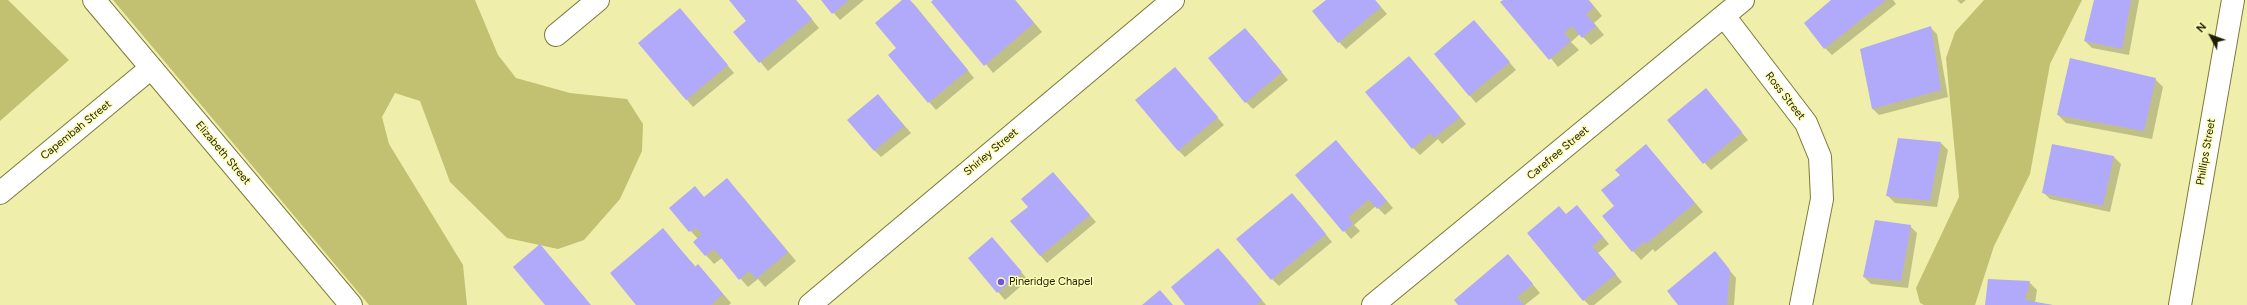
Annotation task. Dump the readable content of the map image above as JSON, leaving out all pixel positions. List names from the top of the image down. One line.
{"streets":{"street":["Ross Street","Capembah Street","Shirley Street","Phillips Street","Elizabeth Street","Carefree Street"]},"crossings":[["Ross Street","Carefree Street"],["Capembah Street","Elizabeth Street"]],"places":["Pineridge Chapel"],"north":"top left"}
